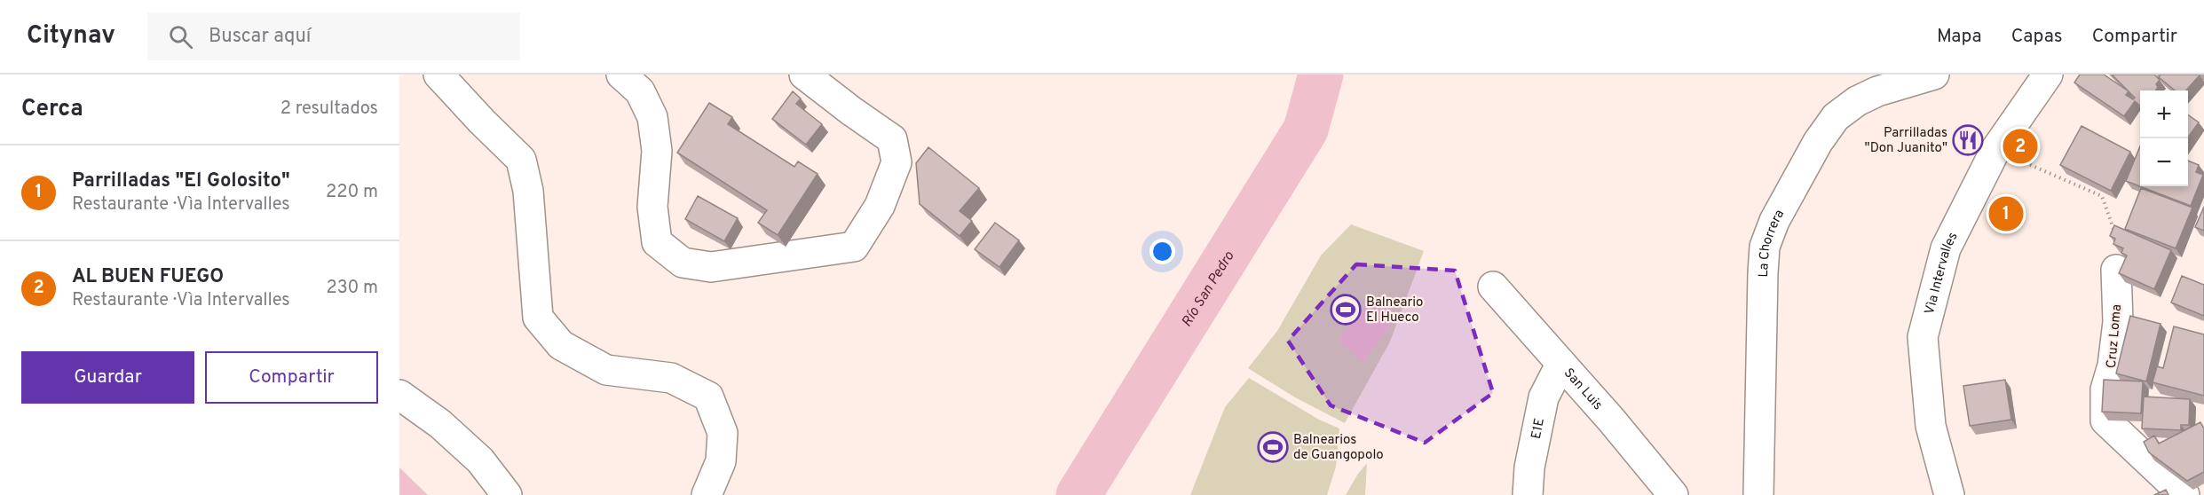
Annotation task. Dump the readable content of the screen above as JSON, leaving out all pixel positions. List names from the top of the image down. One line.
{"streets":{"street":["La Chorrera","Vìa Intervalles","Cruz Loma","San Luis","E1E"]},"crossings":[["San Luis","E1E"]],"water":["Río San Pedro"],"places":{"restaurant":["Parrilladas \"Don Juanito\""],"sports":["Balneario El Hueco","Balnearios de Guangopolo"]},"page":{"header":"Citynav","search":"Buscar aquí","nav":["Mapa","Capas","Compartir"],"heading":["Cerca","2 resultados"],"map_buttons":["+","−"],"pins":["2","1"],"list":[{"mark":"1","name":"Parrilladas \"El Golosito\"","note":"Restaurante · Vìa Intervalles","value":"220 m"},{"mark":"2","name":"AL BUEN FUEGO","note":"Restaurante · Vìa Intervalles","value":"230 m"}],"buttons":["Guardar","Compartir"]}}
